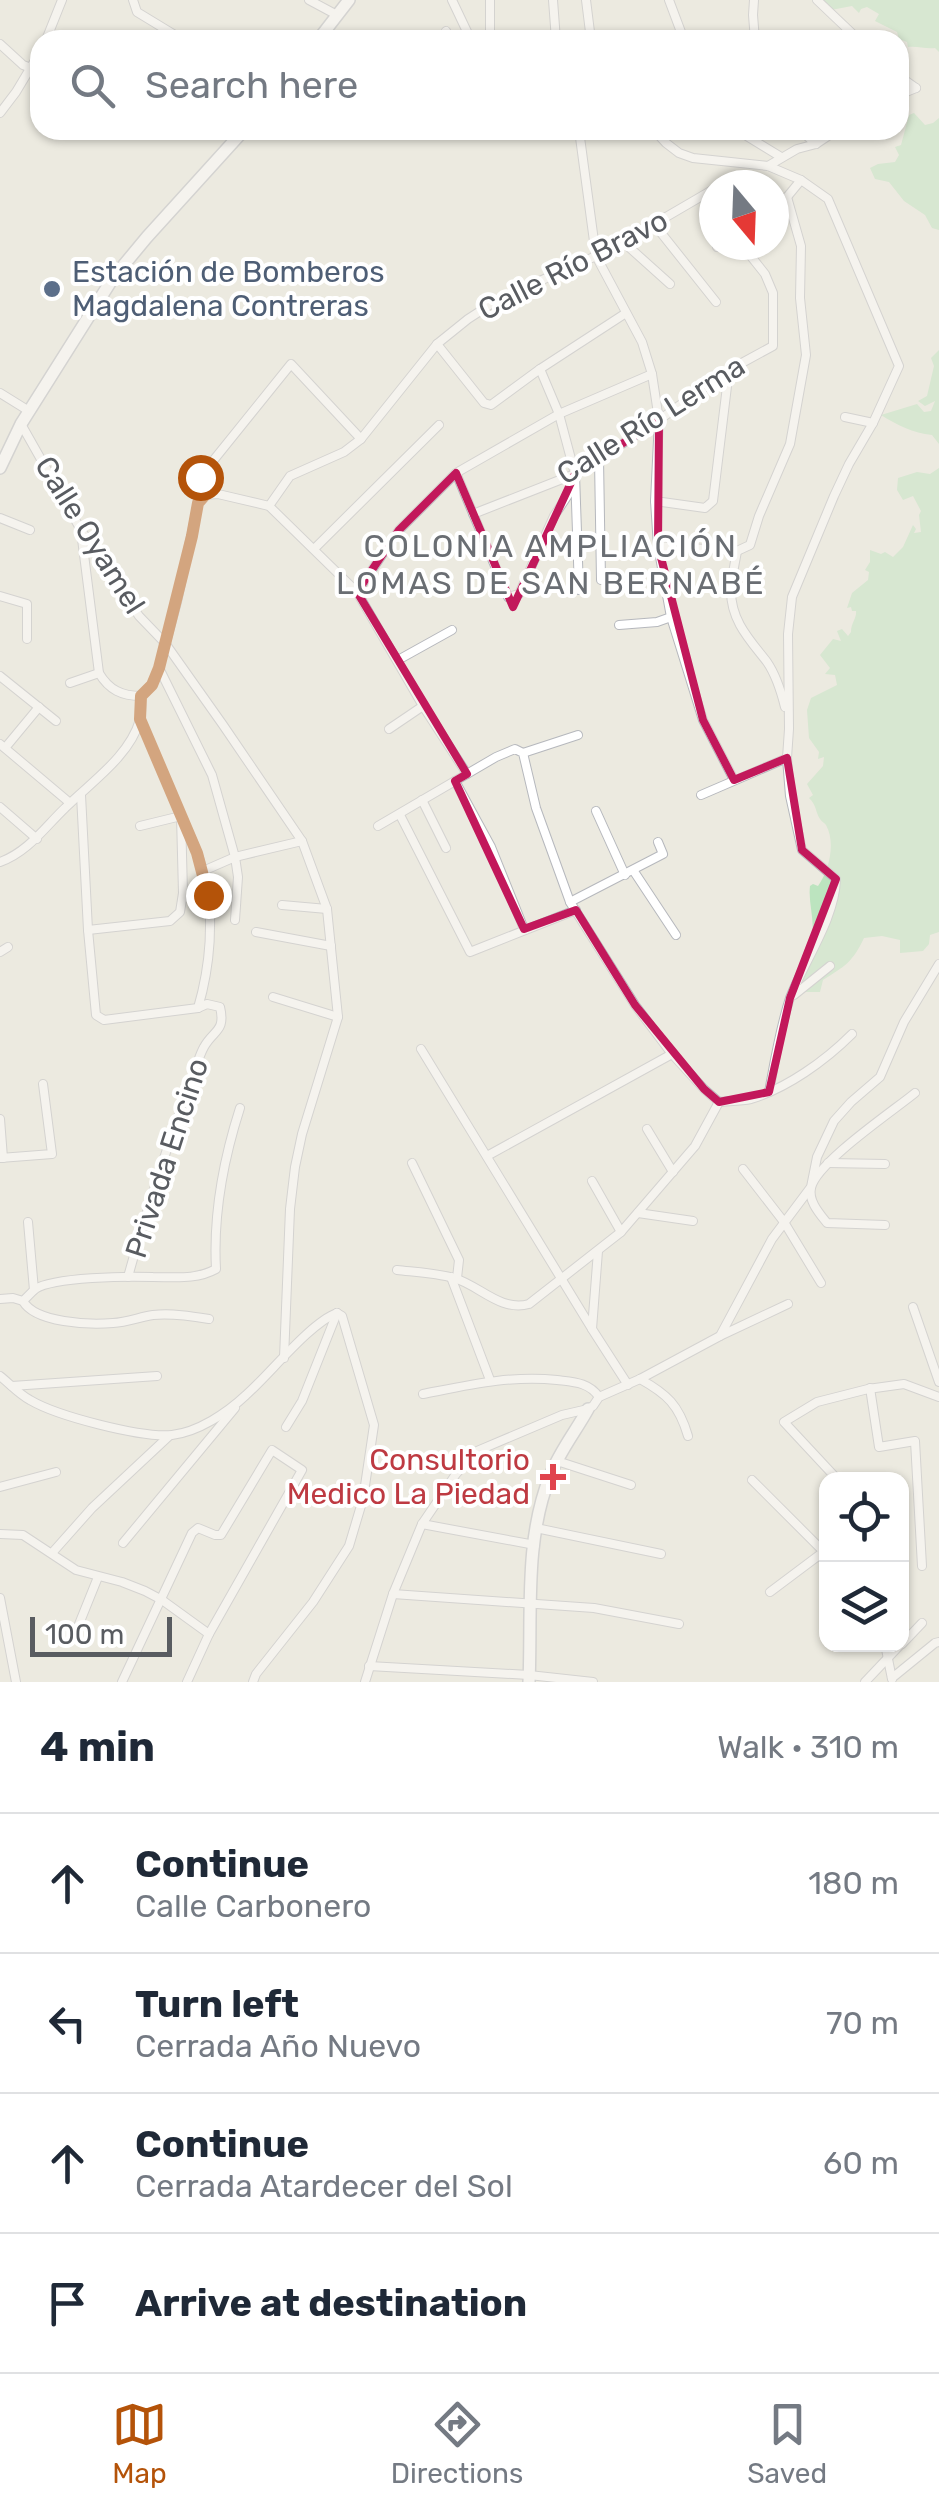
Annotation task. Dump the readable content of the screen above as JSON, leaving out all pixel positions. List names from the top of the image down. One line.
{"streets":{"street":["Calle Río Bravo","Calle Río Lerma","Calle Oyamel","Privada Encino"]},"districts":["COLONIA AMPLIACIÓN LOMAS DE SAN BERNABÉ"],"places":{"other":["Estación de Bomberos Magdalena Contreras"],"health":["Consultorio Medico La Piedad"]},"scale_bar":"100 m","north":"bottom","page":{"search":"Search here","scale":"100 m","heading":["4 min","Walk · 310 m"],"list":[["Continue","Calle Carbonero","180 m"],["Turn left","Cerrada Año Nuevo","70 m"],["Continue","Cerrada Atardecer del Sol","60 m"],"Arrive at destination"],"nav":["Map","Directions","Saved"]}}
